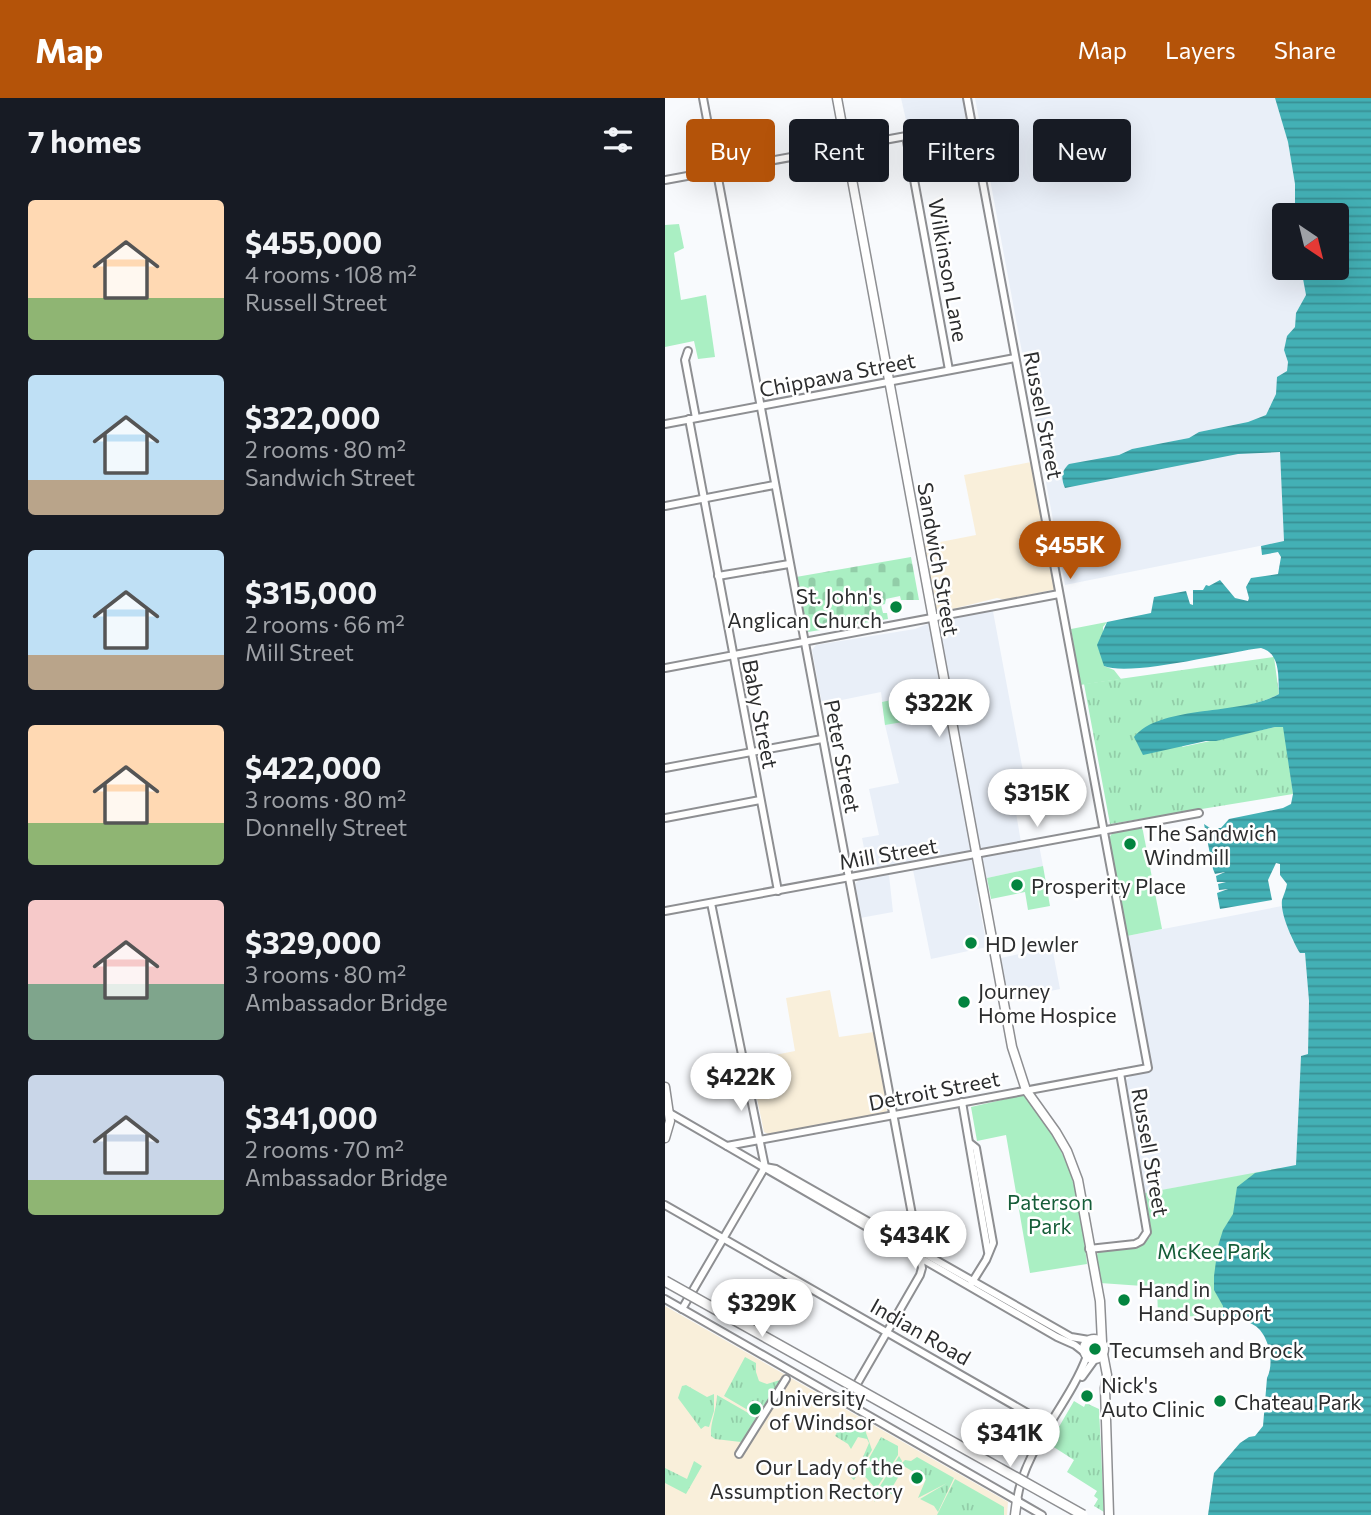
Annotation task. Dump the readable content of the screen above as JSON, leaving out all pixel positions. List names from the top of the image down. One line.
{"streets":{"main road":["Sandwich Street"],"street":["Wilkinson Lane","Chippawa Street","Russell Street","Baby Street","Peter Street","Mill Street","Detroit Street","Indian Road"]},"crossings":[["Wilkinson Lane","Chippawa Street"],["Chippawa Street","Russell Street"],["Chippawa Street","Sandwich Street"],["Chippawa Street","Baby Street"],["Chippawa Street","Peter Street"],["Russell Street","Sandwich Street"],["Russell Street","Mill Street"],["Russell Street","Detroit Street"],["Sandwich Street","Mill Street"],["Sandwich Street","Detroit Street"],["Baby Street","Mill Street"],["Peter Street","Mill Street"],["Peter Street","Detroit Street"],["Peter Street","Indian Road"]],"parks":["Paterson Park","McKee Park"],"places":["St. John's Anglican Church","The Sandwich Windmill","Prosperity Place","HD Jewler","Journey Home Hospice","Hand in Hand Support","Tecumseh and Brock","Nick's Auto Clinic","Chateau Park","University of Windsor","Our Lady of the Assumption Rectory"],"north":"bottom right","page":{"header":"Map","nav":["Map","Layers","Share"],"heading":"7 homes","chip":["Buy","Rent","Filters","New"],"list":[{"name":"$455,000","note":"4 rooms · 108 m² · Russell Street"},{"name":"$322,000","note":"2 rooms · 80 m² · Sandwich Street"},{"name":"$315,000","note":"2 rooms · 66 m² · Mill Street"},{"name":"$422,000","note":"3 rooms · 80 m² · Donnelly Street"},{"name":"$329,000","note":"3 rooms · 80 m² · Ambassador Bridge"},{"name":"$341,000","note":"2 rooms · 70 m² · Ambassador Bridge"}],"price":["$455K","$322K","$315K","$422K","$434K","$329K","$341K"]}}
